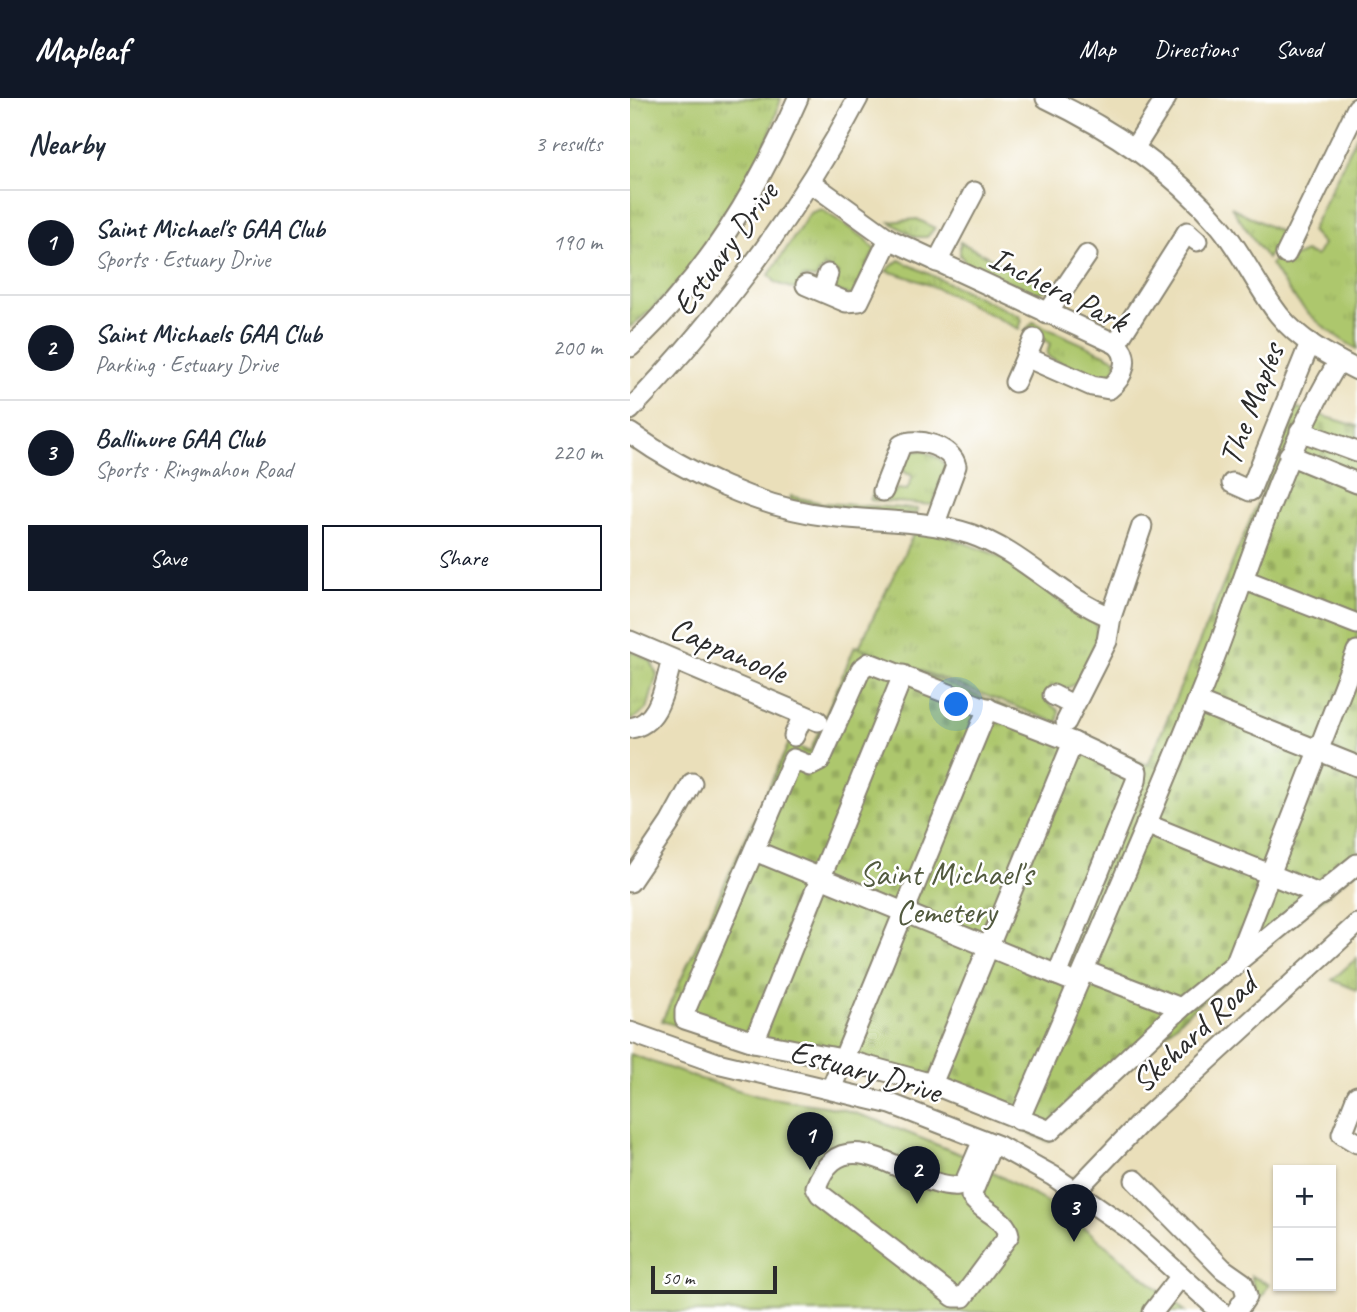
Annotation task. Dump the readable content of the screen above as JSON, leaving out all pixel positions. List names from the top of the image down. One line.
{"streets":{"street":["Estuary Drive","Inchera Park","The Maples","Cappanoole","Skehard Road"]},"crossings":[["Estuary Drive","Inchera Park"],["Estuary Drive","Skehard Road"]],"parks":["Saint Michael's Cemetery"],"scale_bar":"50 m","page":{"header":"Mapleaf","nav":["Map","Directions","Saved"],"heading":["Nearby","3 results"],"list":[{"mark":"1","name":"Saint Michael's GAA Club","note":"Sports · Estuary Drive","value":"190 m"},{"mark":"2","name":"Saint Michaels GAA Club","note":"Parking · Estuary Drive","value":"200 m"},{"mark":"3","name":"Ballinure GAA Club","note":"Sports · Ringmahon Road","value":"220 m"}],"buttons":["Save","Share"],"pins":["1","2","3"],"map_buttons":["+","−"],"scale":"50 m"}}
